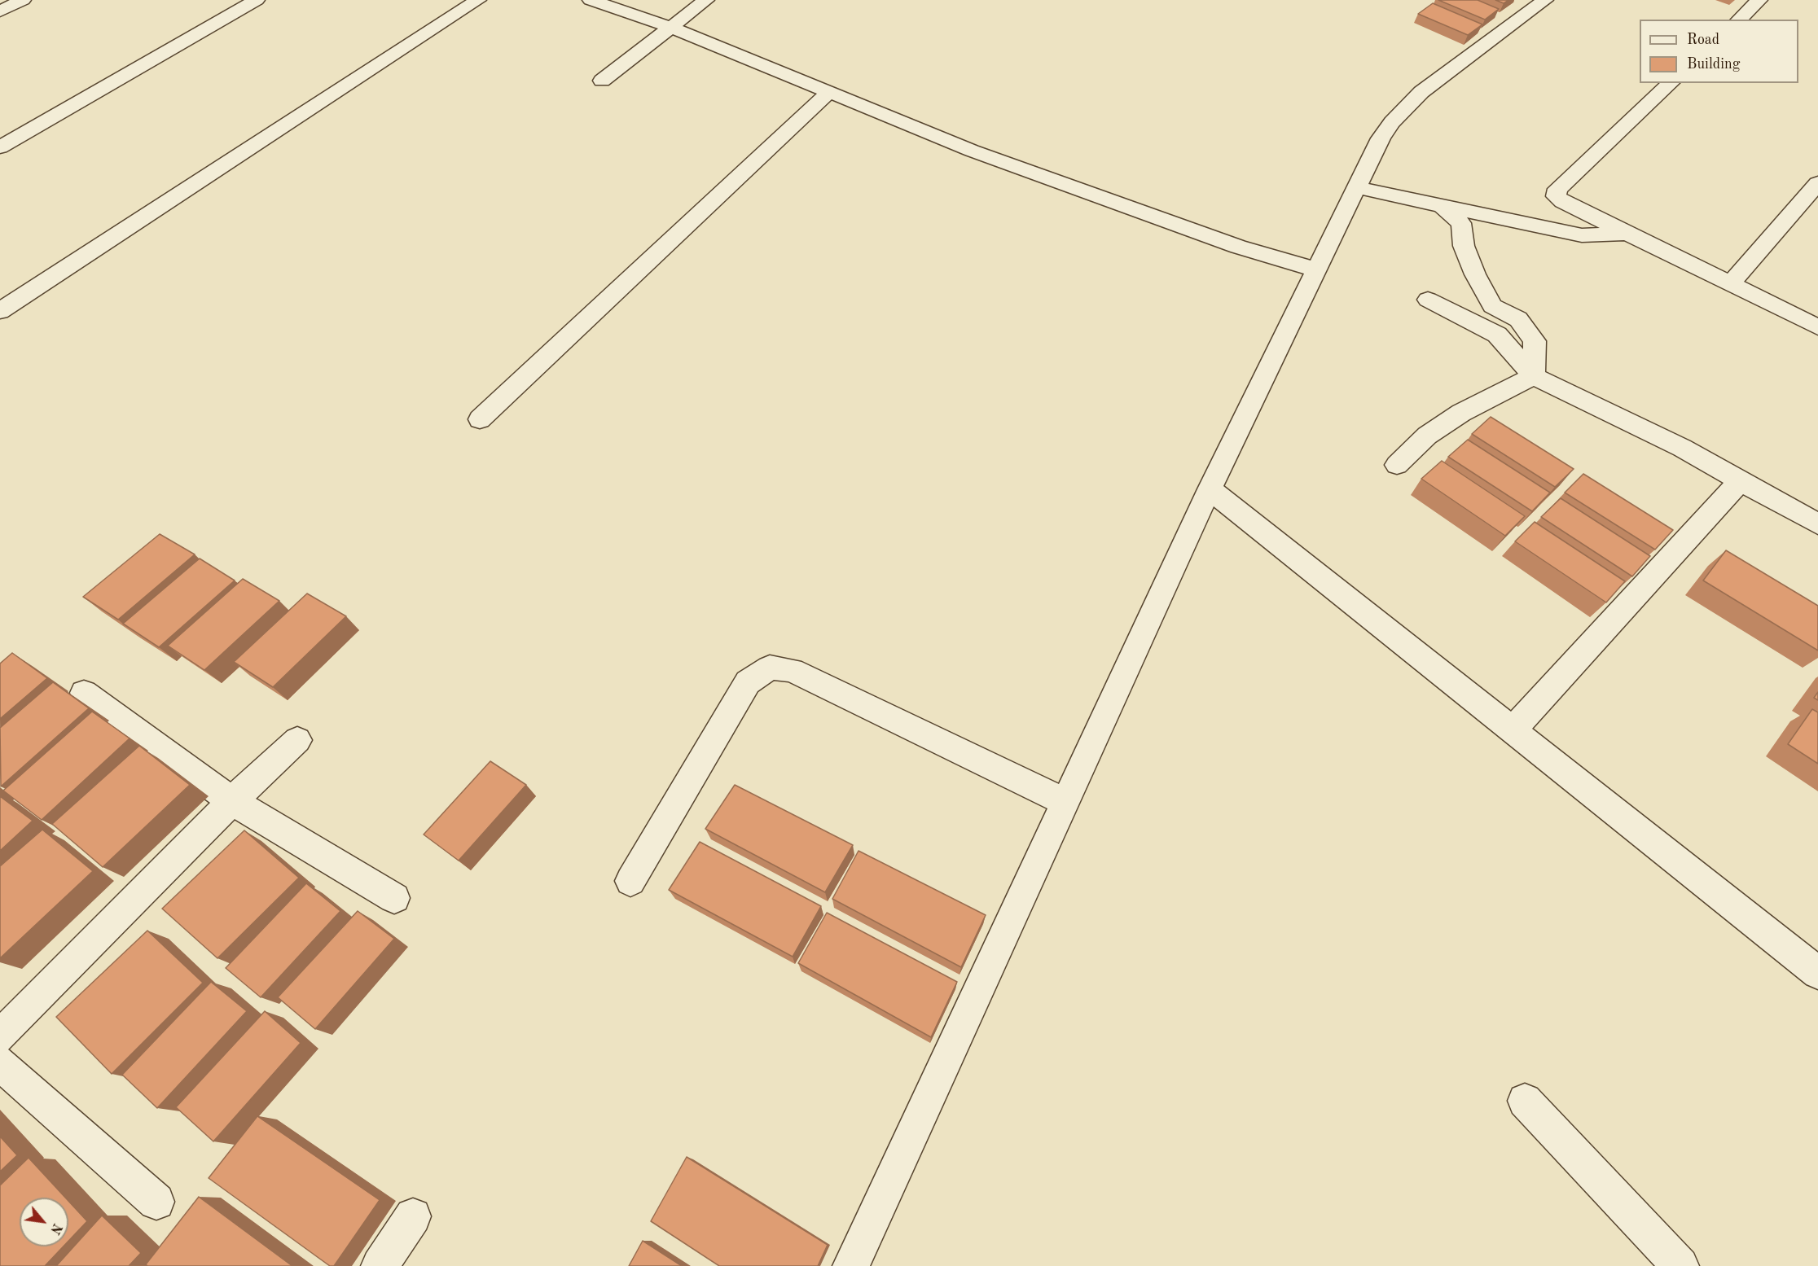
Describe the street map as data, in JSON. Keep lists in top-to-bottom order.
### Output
{
  "legend": ["Road", "Building"],
  "north": "bottom right"
}
